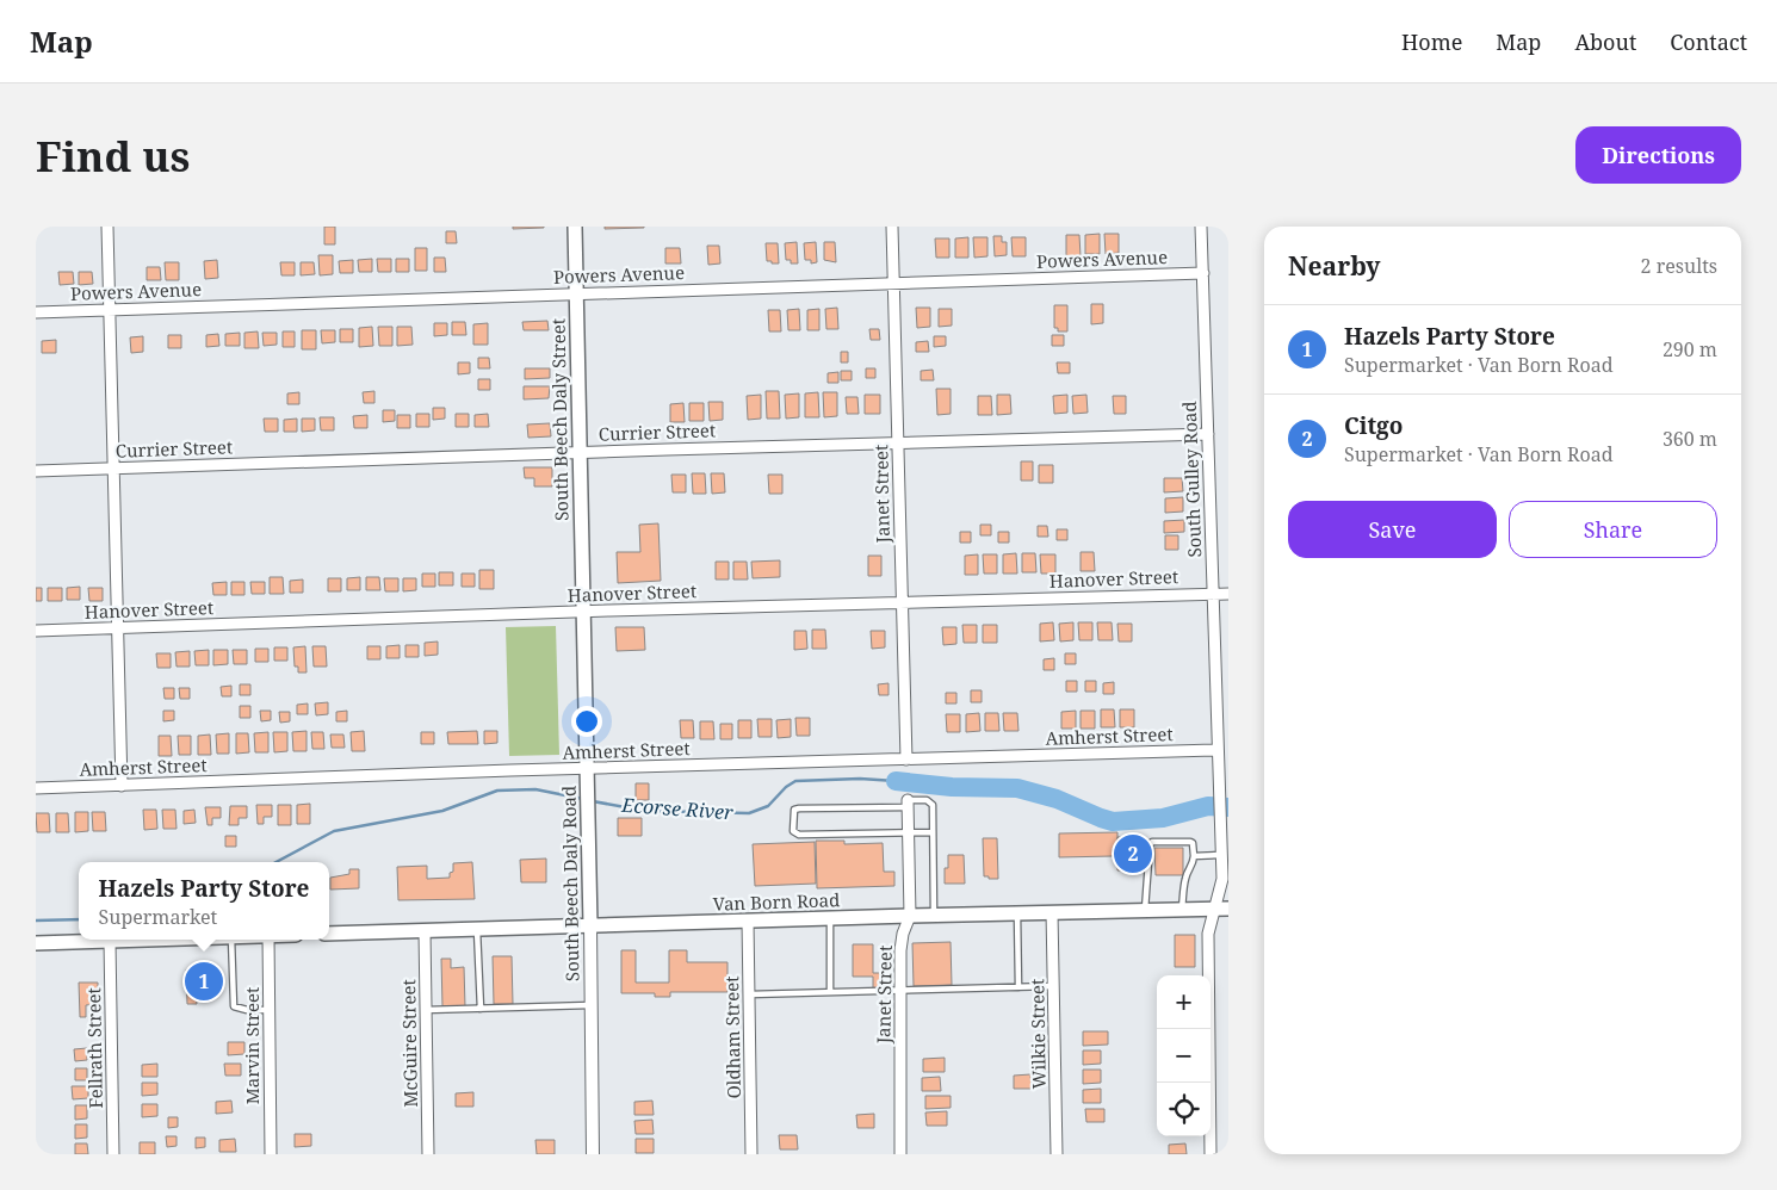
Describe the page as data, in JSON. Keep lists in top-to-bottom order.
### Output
{
  "streets": {
    "main road": ["South Beech Daly Street", "South Beech Daly Road", "Van Born Road"],
    "street": [
      "Powers Avenue",
      "Currier Street",
      "South Gulley Road",
      "Janet Street",
      "Hanover Street",
      "Amherst Street",
      "Wilkie Street",
      "Oldham Street",
      "McGuire Street",
      "Marvin Street",
      "Fellrath Street"
    ]
  },
  "crossings": [
    ["Powers Avenue", "South Beech Daly Street"],
    ["Powers Avenue", "South Gulley Road"],
    ["Powers Avenue", "Janet Street"],
    ["South Beech Daly Street", "Currier Street"],
    ["South Beech Daly Street", "Hanover Street"],
    ["South Beech Daly Street", "South Beech Daly Road"],
    ["Currier Street", "South Gulley Road"],
    ["Currier Street", "Janet Street"],
    ["South Gulley Road", "Hanover Street"],
    ["South Gulley Road", "Amherst Street"],
    ["South Gulley Road", "Van Born Road"],
    ["Janet Street", "Hanover Street"],
    ["Janet Street", "Amherst Street"],
    ["Janet Street", "Van Born Road"],
    ["Hanover Street", "South Beech Daly Road"],
    ["Amherst Street", "South Beech Daly Road"],
    ["South Beech Daly Road", "Van Born Road"],
    ["Van Born Road", "Wilkie Street"],
    ["Van Born Road", "Oldham Street"],
    ["Van Born Road", "McGuire Street"]
  ],
  "water": ["Ecorse River"],
  "page": {
    "header": "Map",
    "nav": [
      "Home",
      "Map",
      "About",
      "Contact"
    ],
    "buttons": [
      "Directions",
      ["Save", "Share"]
    ],
    "title": "Find us",
    "heading": ["Nearby", "2 results"],
    "list": [
      {
        "mark": "1",
        "name": "Hazels Party Store",
        "note": "Supermarket · Van Born Road",
        "value": "290 m"
      },
      {
        "mark": "2",
        "name": "Citgo",
        "note": "Supermarket · Van Born Road",
        "value": "360 m"
      }
    ],
    "pins": ["2", "1"],
    "popup": ["Hazels Party Store", "Supermarket"],
    "map_buttons": ["+", "−"]
  }
}
